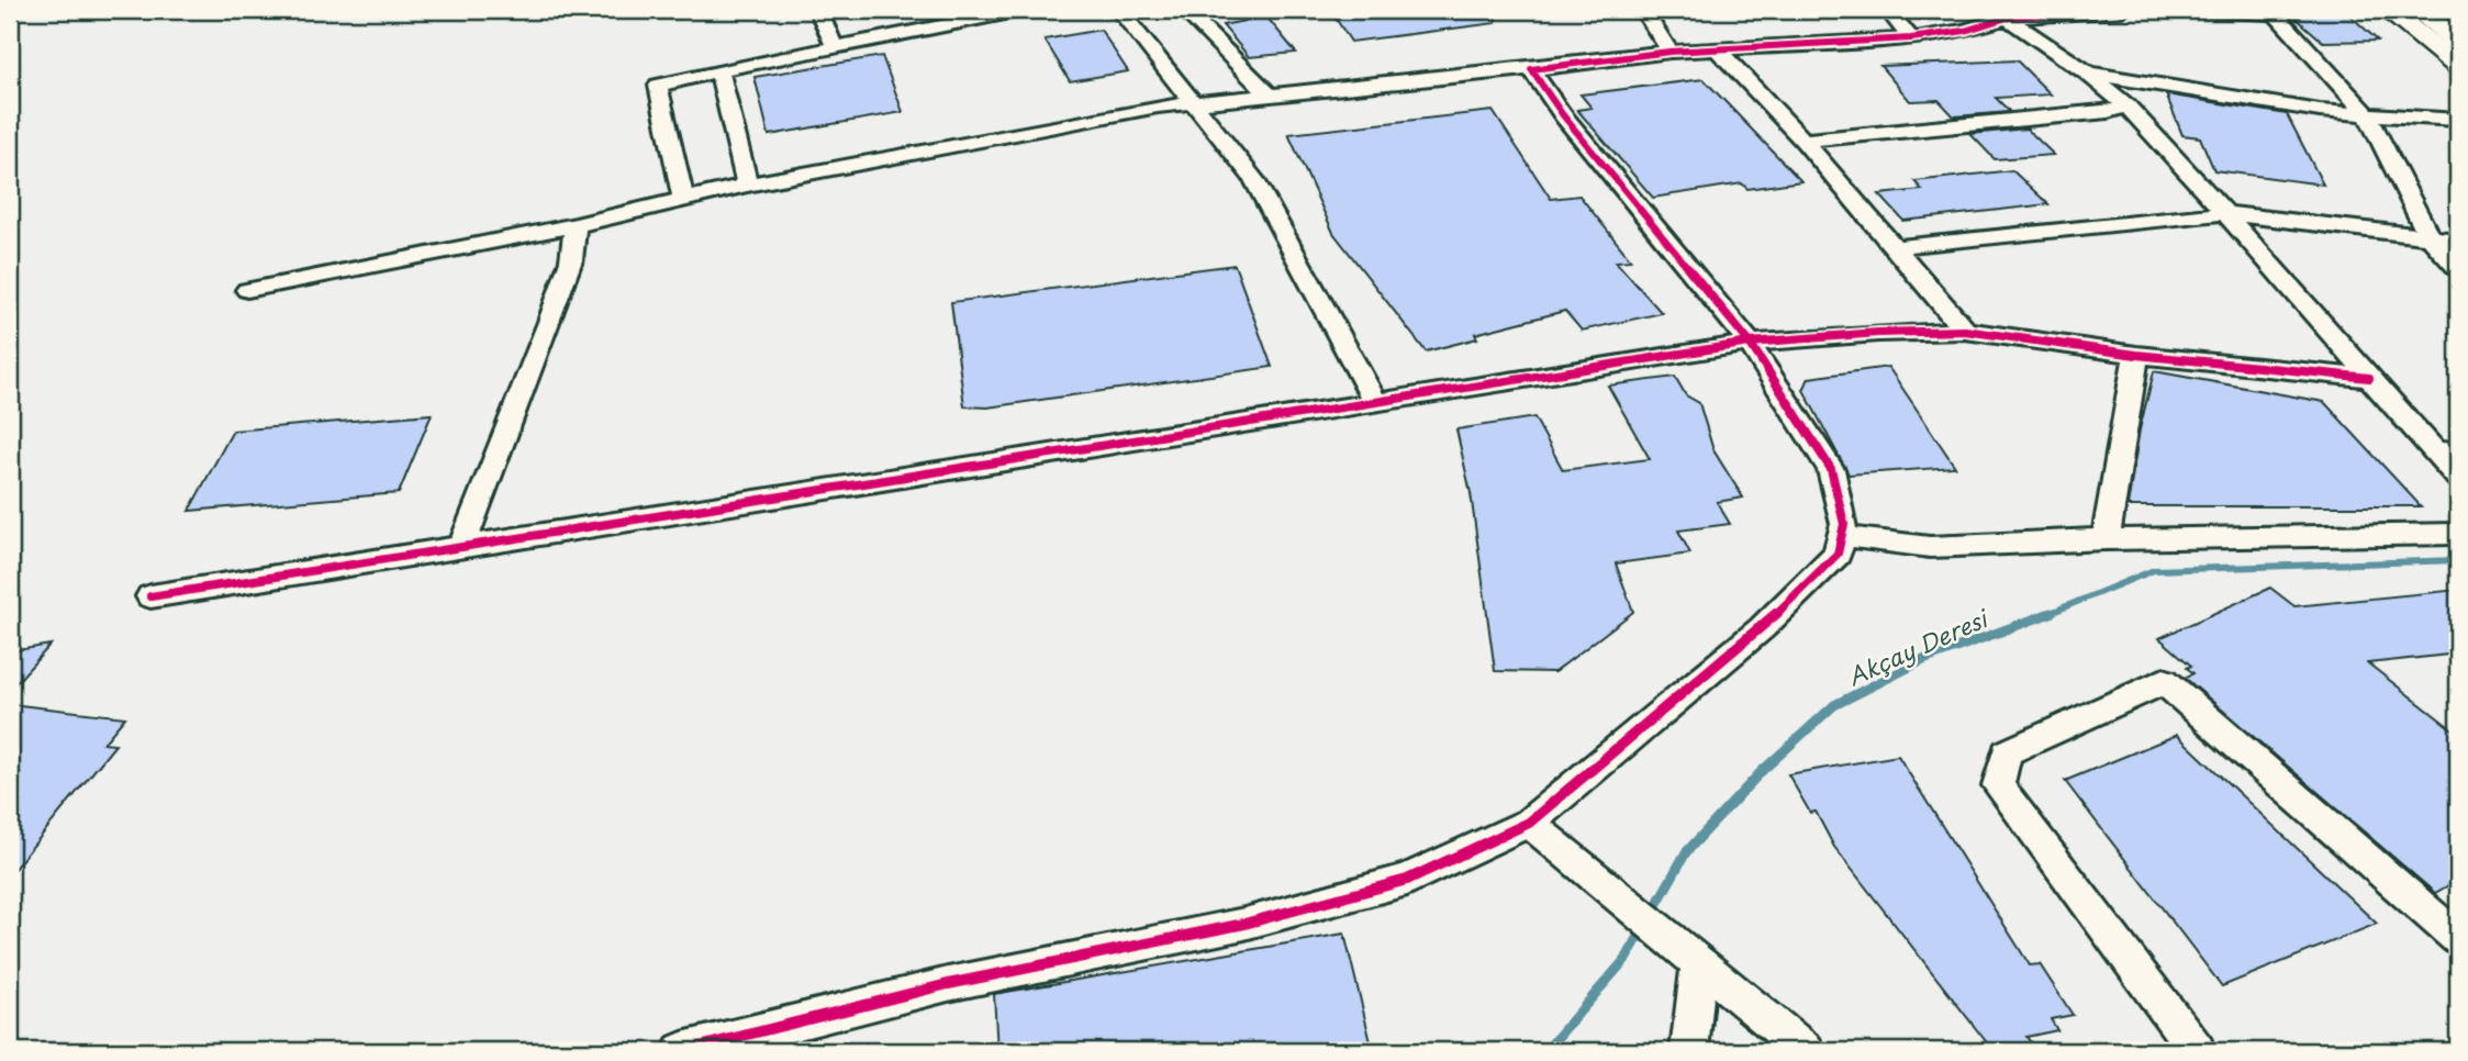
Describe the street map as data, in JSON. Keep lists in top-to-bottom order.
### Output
{
  "water": ["Akçay Deresi"]
}
